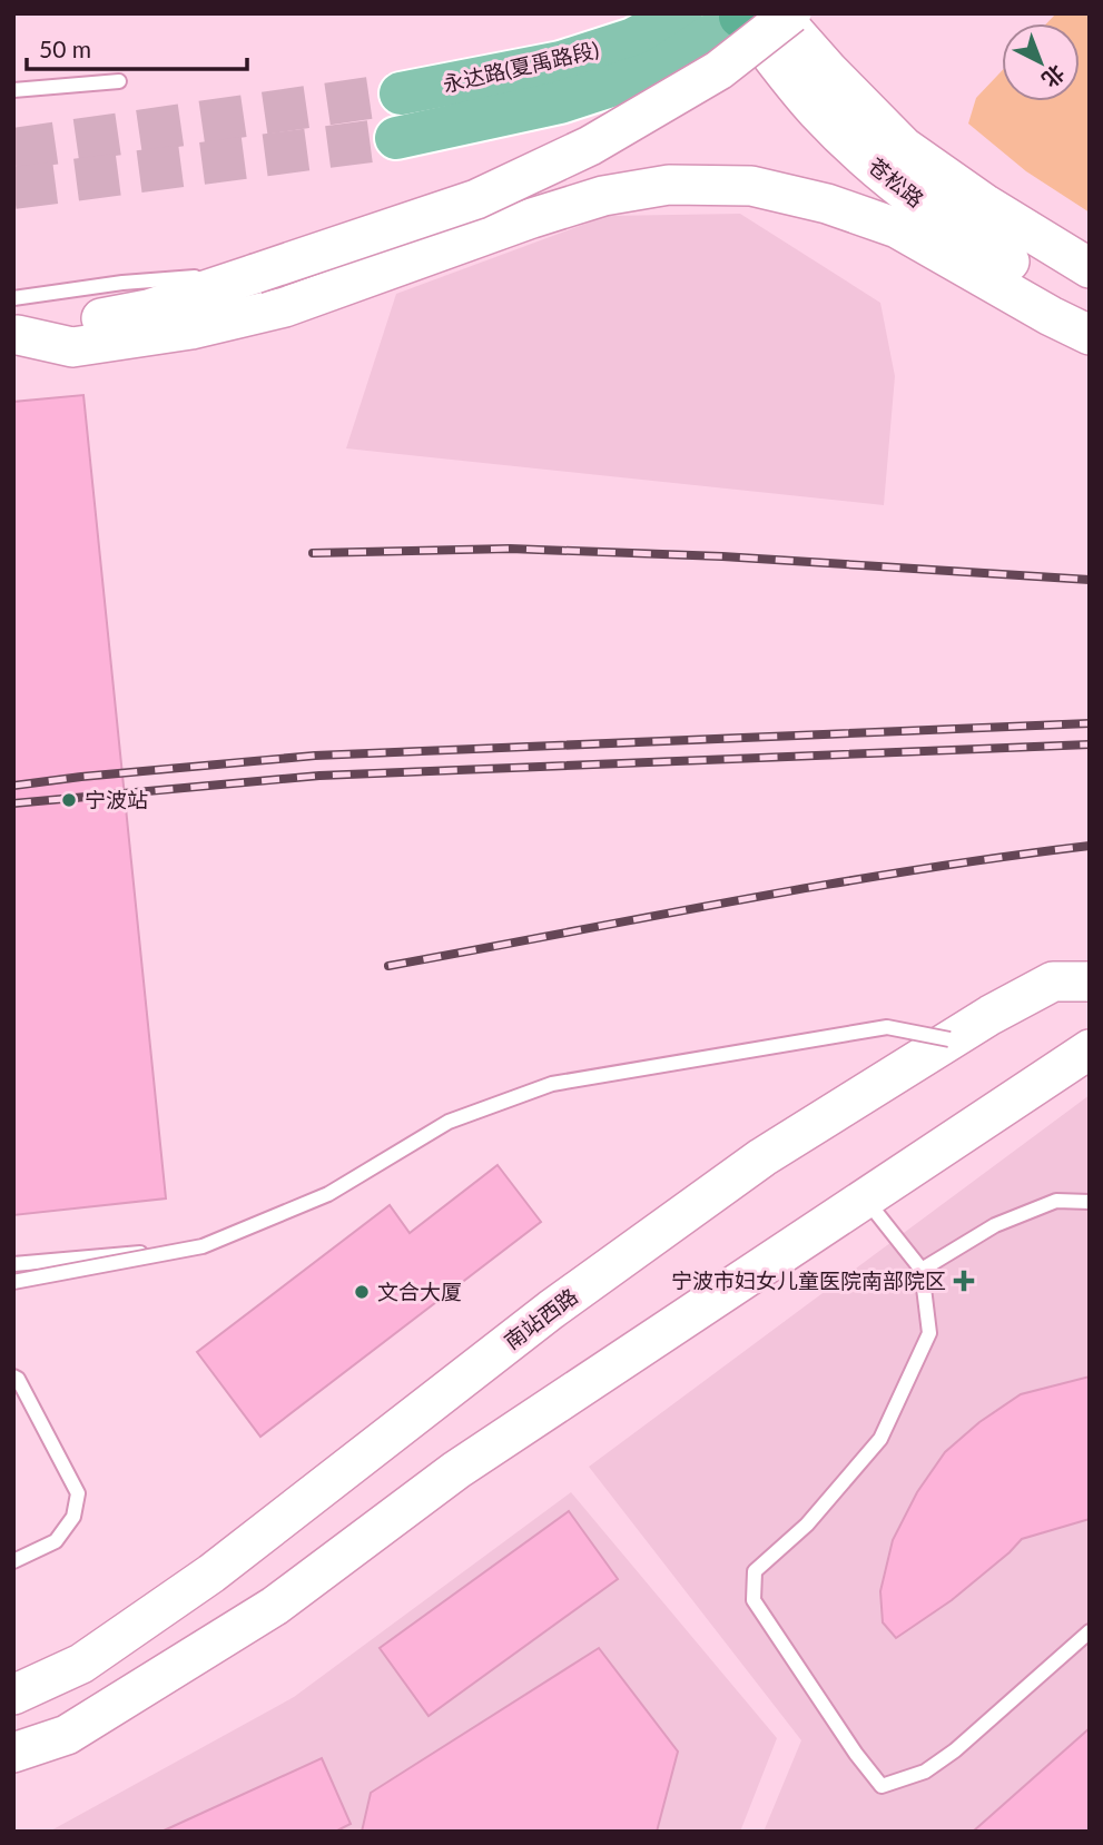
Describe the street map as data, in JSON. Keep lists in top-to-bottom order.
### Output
{
  "streets": {
    "main road": ["永达路(夏禹路段)", "苍松路", "南站西路"]
  },
  "places": {
    "other": ["宁波站", "文合大厦"],
    "health": ["宁波市妇女儿童医院南部院区"]
  },
  "scale_bar": "50 m",
  "north": "bottom right"
}
